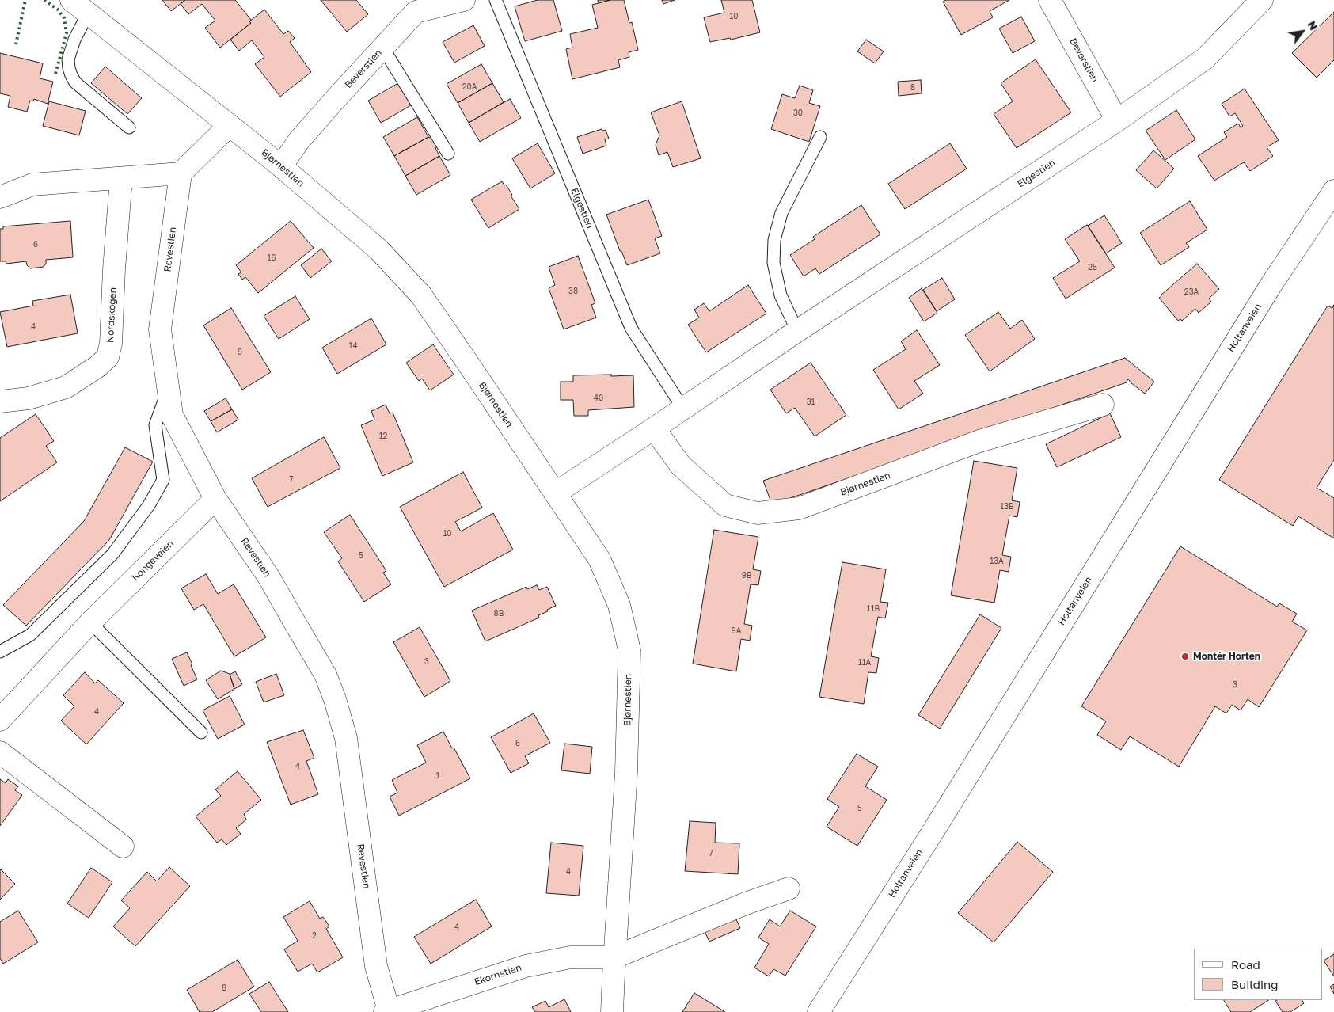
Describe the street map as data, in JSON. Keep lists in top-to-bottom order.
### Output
{
  "streets": {
    "street": [
      "Beverstien",
      "Bjørnestien",
      "Elgestien",
      "Revestien",
      "Nordskogen",
      "Holtanveien",
      "Kongeveien",
      "Ekornstien"
    ]
  },
  "crossings": [
    ["Beverstien", "Bjørnestien"],
    ["Beverstien", "Elgestien"],
    ["Bjørnestien", "Elgestien"],
    ["Bjørnestien", "Ekornstien"],
    ["Revestien", "Kongeveien"],
    ["Revestien", "Ekornstien"]
  ],
  "places": ["Montér Horten"],
  "house_numbers": [
    "10",
    "20A",
    "8",
    "30",
    "6",
    "16",
    "25",
    "38",
    "23A",
    "4",
    "14",
    "9",
    "40",
    "31",
    "12",
    "7",
    "13B",
    "10",
    "5",
    "13A",
    "9B",
    "11B",
    "8B",
    "9A",
    "3",
    "11A",
    "3",
    "4",
    "6",
    "4",
    "1",
    "5",
    "7",
    "4",
    "4",
    "2",
    "8"
  ],
  "legend": ["Road", "Building"],
  "north": "top right"
}
